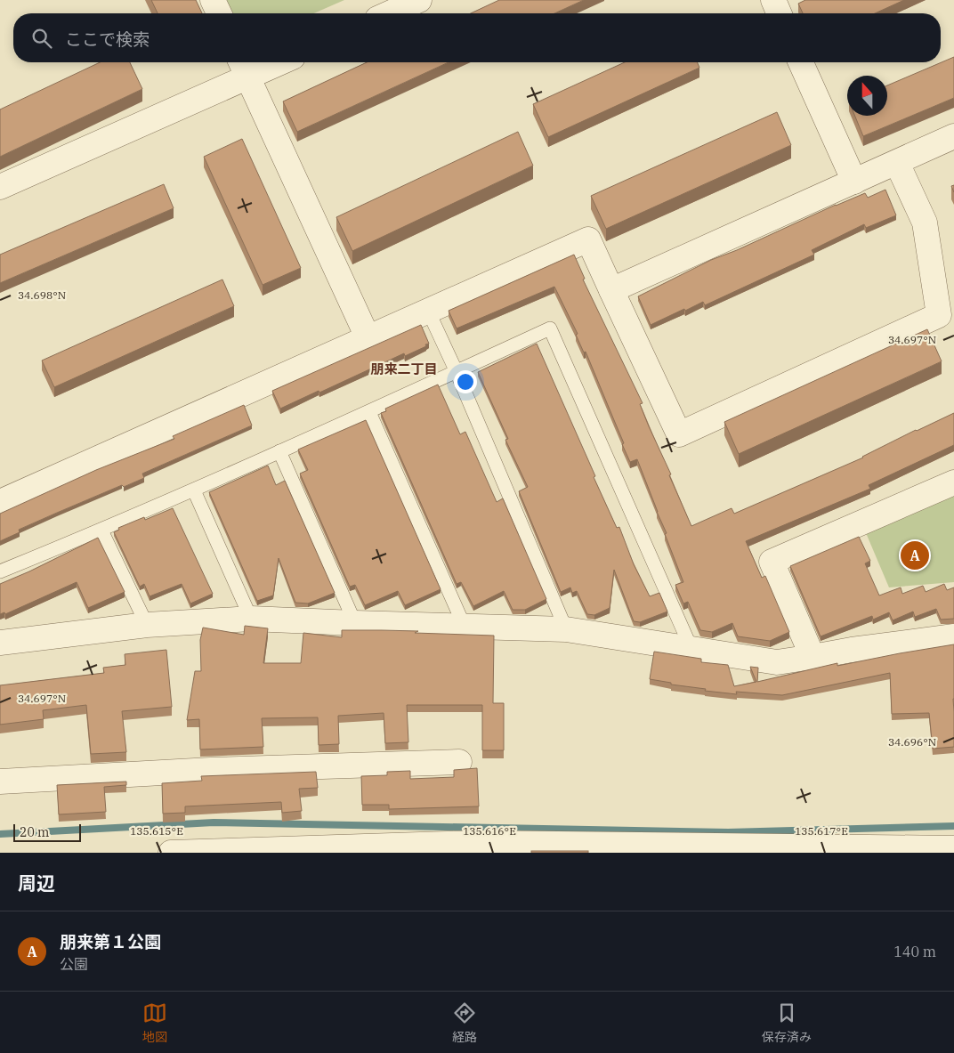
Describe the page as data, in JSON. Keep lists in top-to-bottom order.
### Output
{
  "districts": ["朋来二丁目"],
  "scale_bar": "20 m",
  "north": "top",
  "page": {
    "search": "ここで検索",
    "pins": "A",
    "scale": "20 m",
    "heading": "周辺",
    "list": [
      {
        "mark": "A",
        "name": "朋来第１公園",
        "note": "公園",
        "value": "140 m"
      }
    ],
    "nav": ["地図", "経路", "保存済み"]
  },
  "coordinates": [
    "34.698°N",
    "34.697°N",
    "34.696°N",
    "135.615°E",
    "135.616°E",
    "135.617°E"
  ]
}
